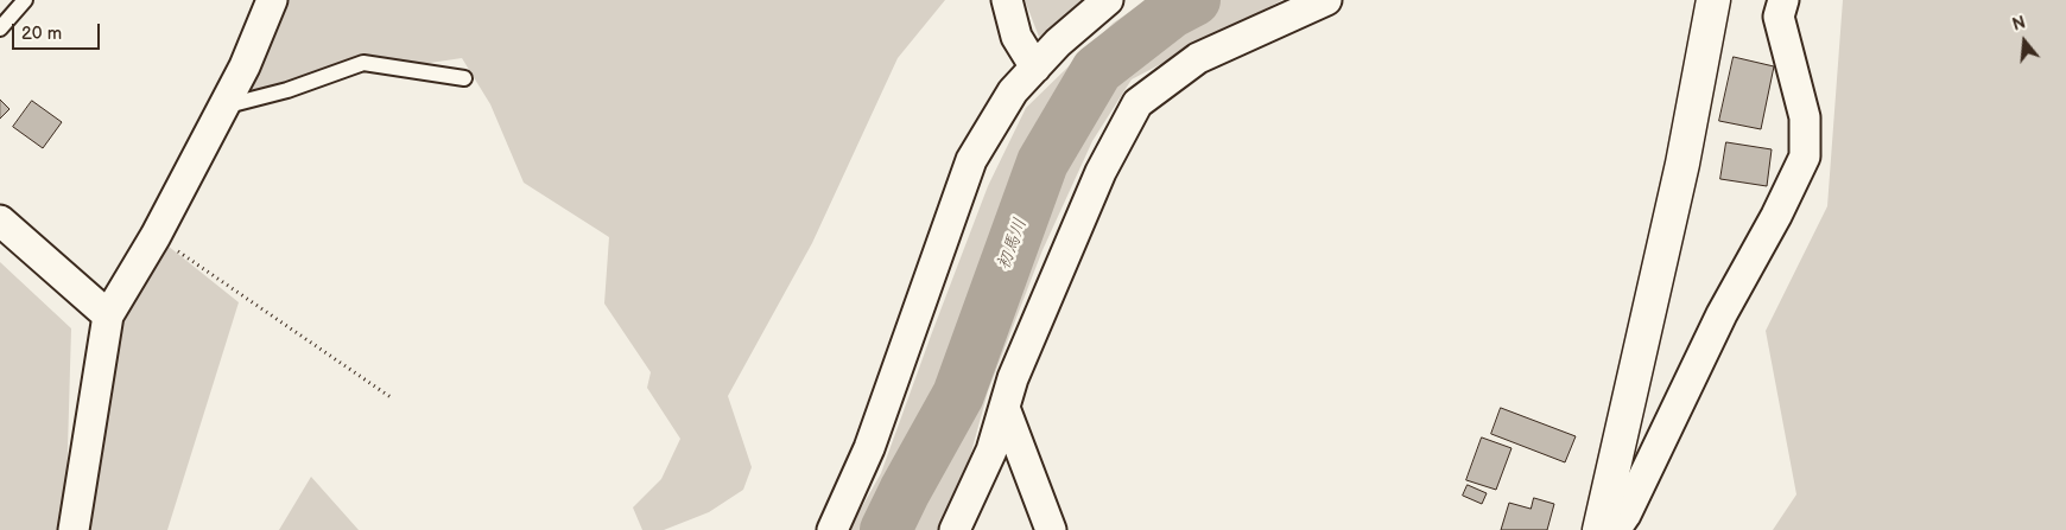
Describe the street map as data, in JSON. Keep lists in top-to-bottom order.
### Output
{
  "water": ["初馬川"],
  "scale_bar": "20 m",
  "north": "top"
}
